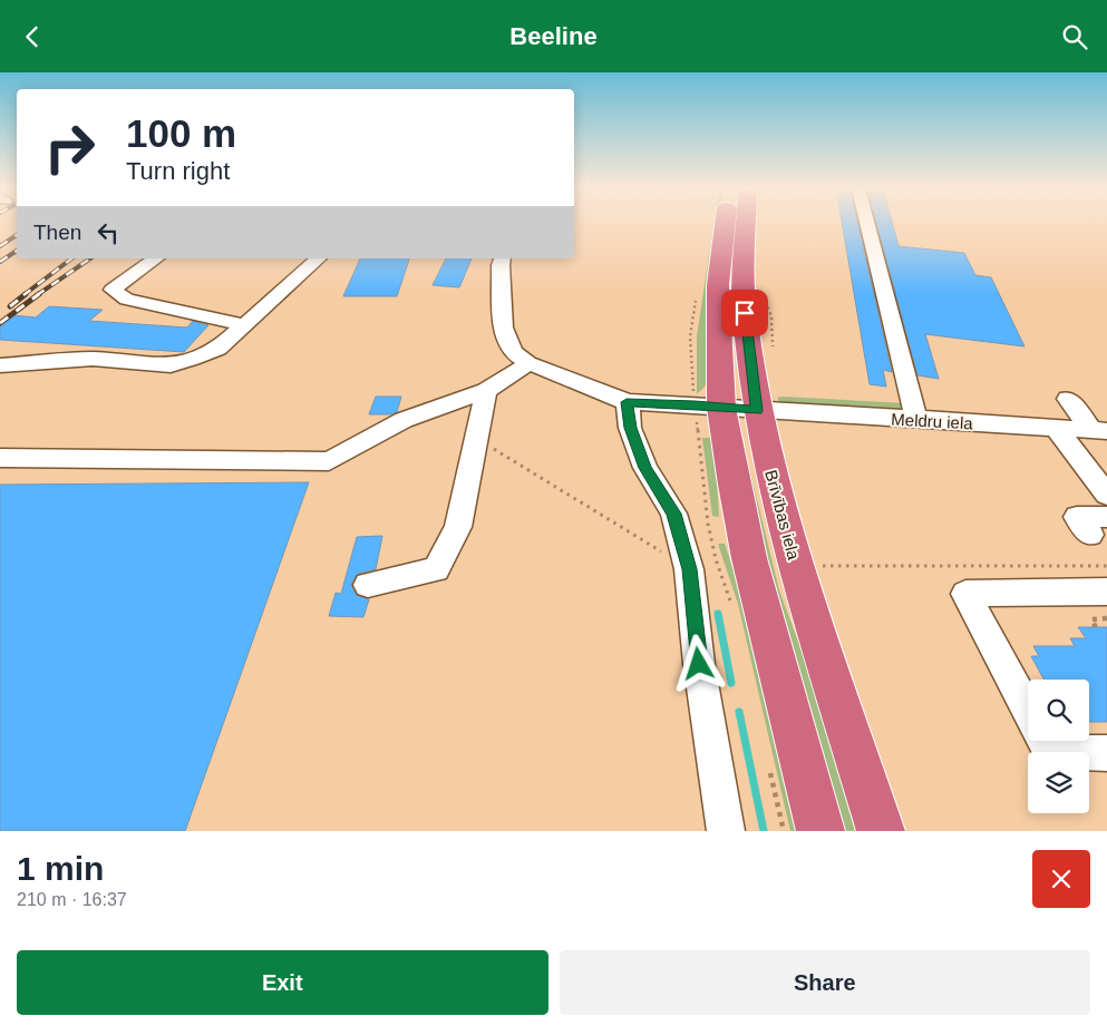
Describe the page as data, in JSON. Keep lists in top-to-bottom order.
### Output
{
  "streets": {
    "highway": ["Brīvības iela"],
    "street": ["Meldru iela"]
  },
  "crossings": [
    ["Meldru iela", "Brīvības iela"]
  ],
  "page": {
    "header": "Beeline",
    "turn": ["100 m", "Turn right"],
    "then": "Then",
    "heading": ["1 min", "210 m · 16:37"],
    "buttons": ["Exit", "Share"]
  }
}
